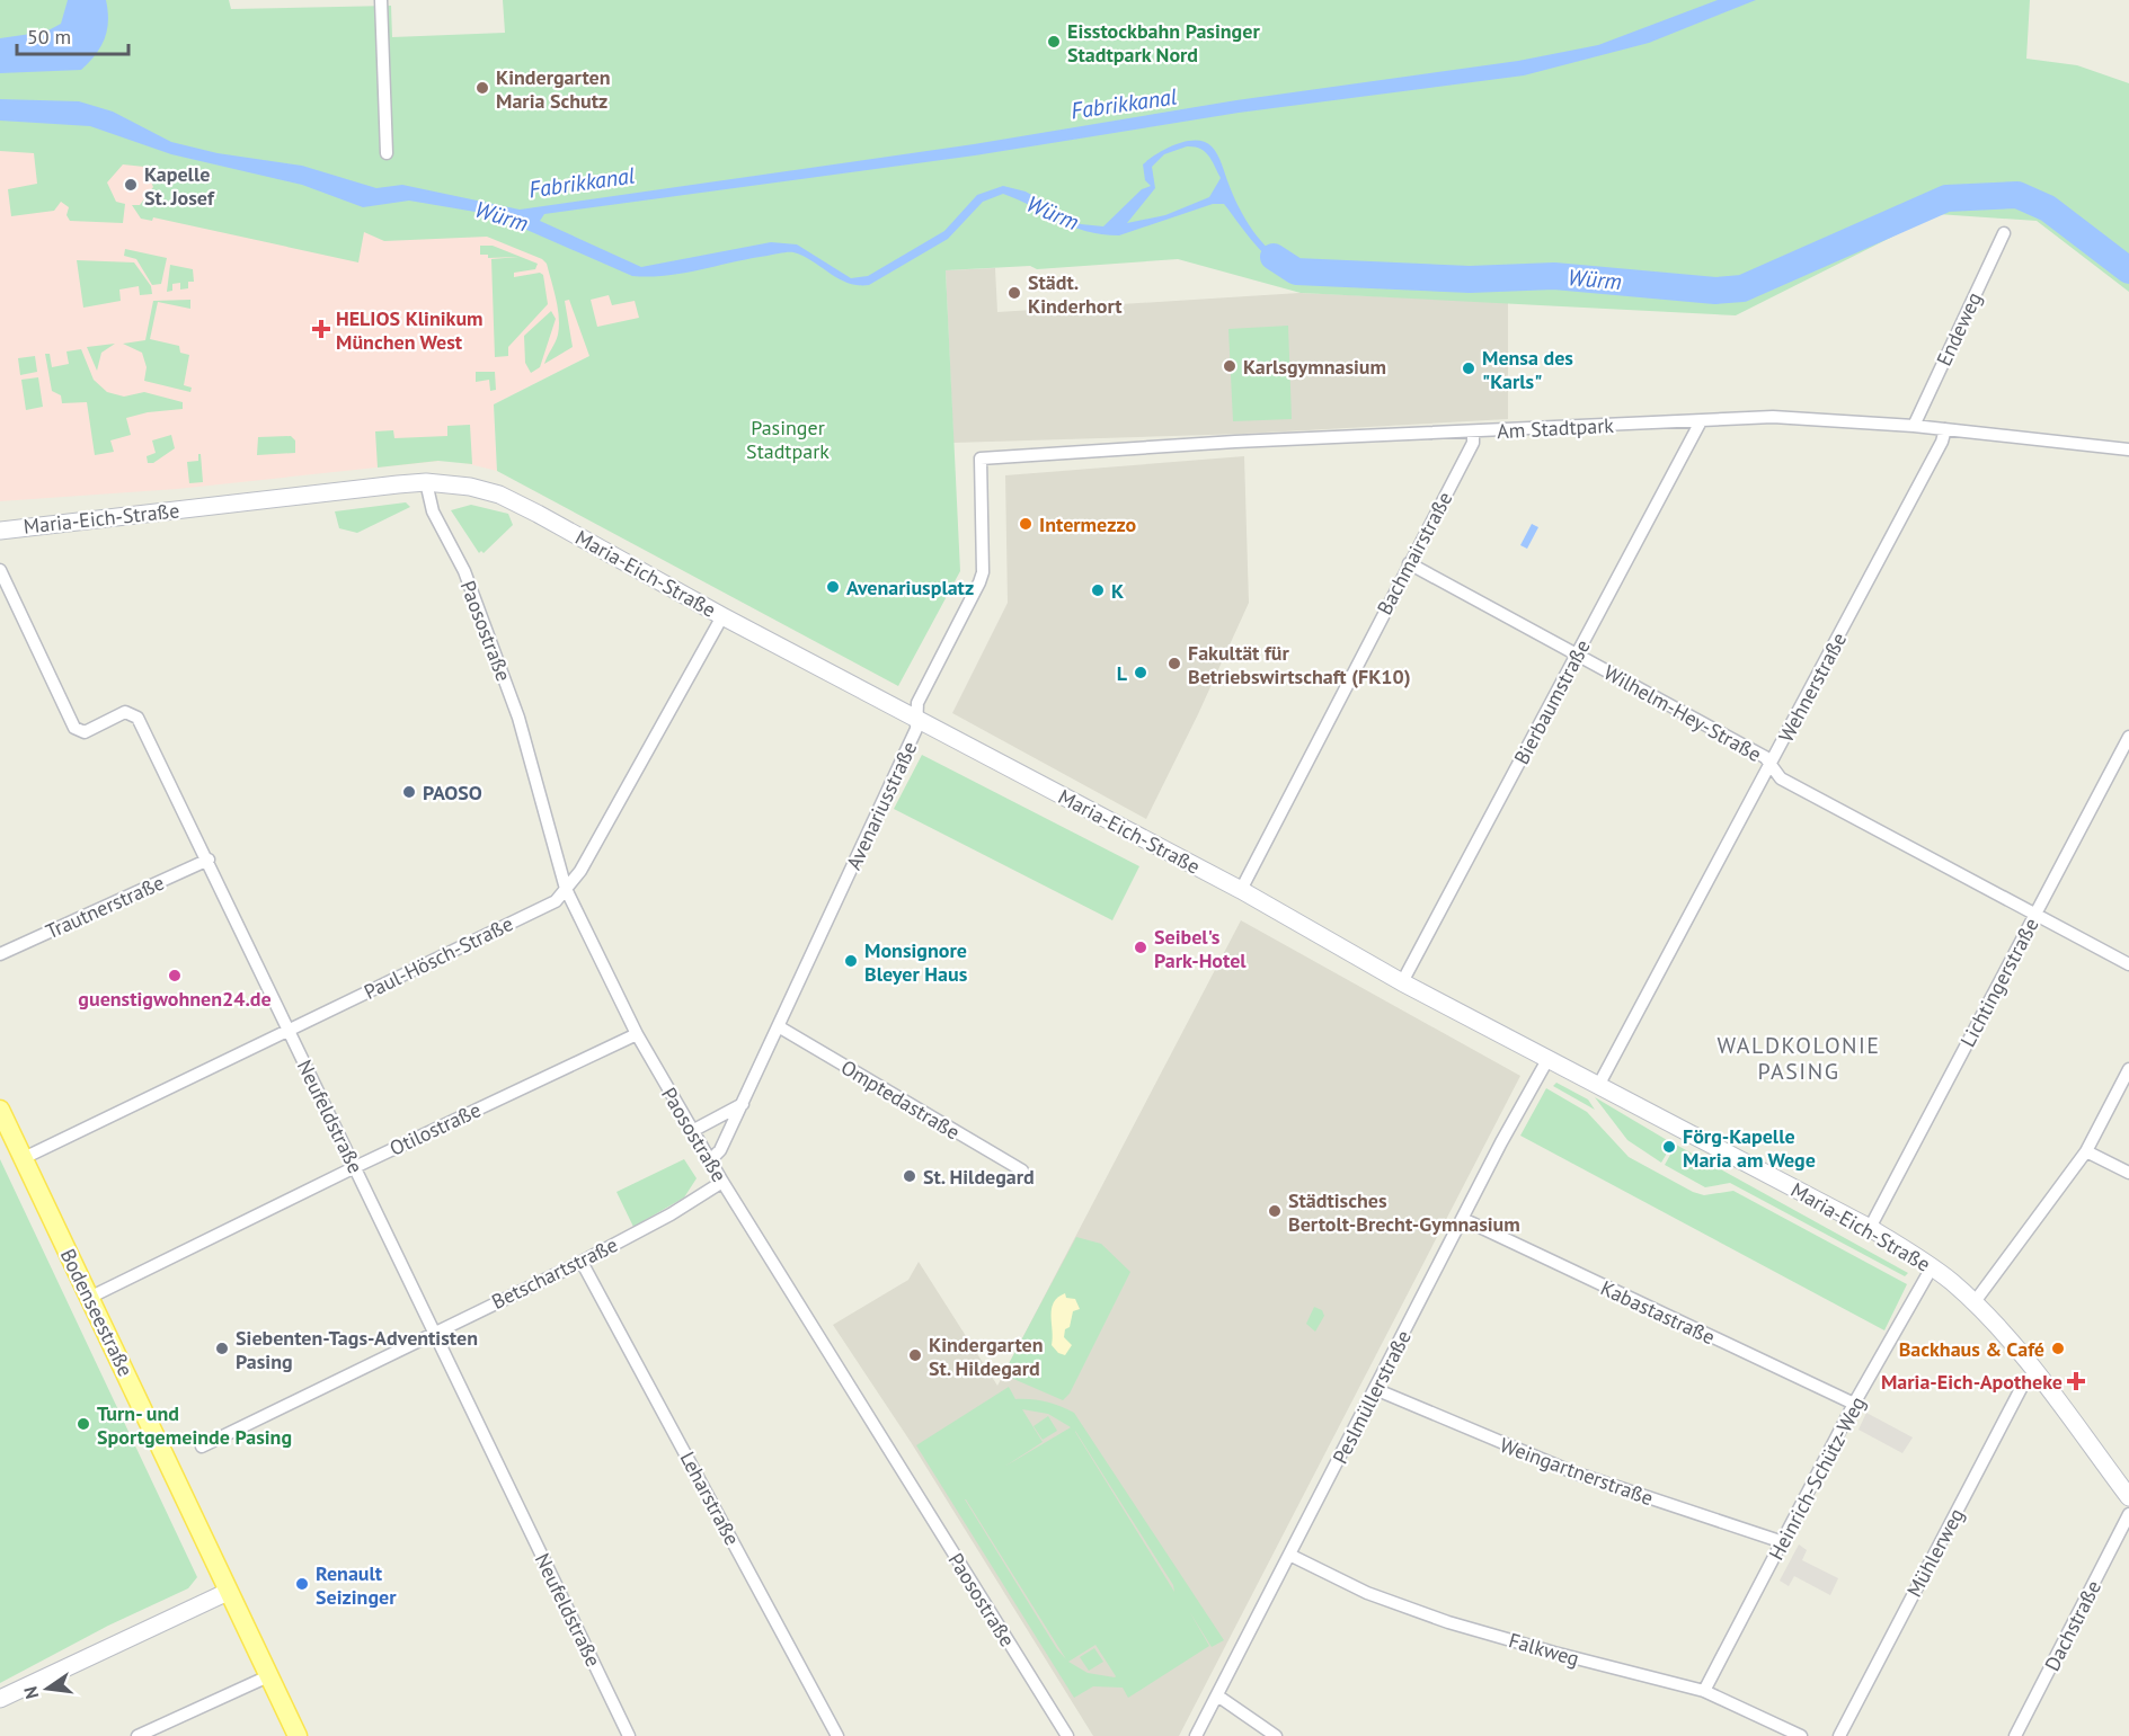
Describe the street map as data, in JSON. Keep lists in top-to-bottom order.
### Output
{
  "streets": {
    "main road": ["Bodenseestraße"],
    "street": [
      "Endeweg",
      "Am Stadtpark",
      "Maria-Eich-Straße",
      "Bachmairstraße",
      "Paosostraße",
      "Wehnerstraße",
      "Bierbaumstraße",
      "Wilhelm-Hey-Straße",
      "Avenariusstraße",
      "Trautnerstraße",
      "Paul-Hösch-Straße",
      "Lichtingerstraße",
      "Omptedastraße",
      "Neufeldstraße",
      "Otilostraße",
      "Betschartstraße",
      "Kabastastraße",
      "Peslmüllerstraße",
      "Weingartnerstraße",
      "Heinrich-Schütz-Weg",
      "Leharstraße",
      "Mühlerweg",
      "Dachstraße",
      "Falkweg"
    ]
  },
  "crossings": [
    ["Endeweg", "Am Stadtpark"],
    ["Am Stadtpark", "Bachmairstraße"],
    ["Am Stadtpark", "Wehnerstraße"],
    ["Am Stadtpark", "Bierbaumstraße"],
    ["Am Stadtpark", "Avenariusstraße"],
    ["Maria-Eich-Straße", "Bachmairstraße"],
    ["Maria-Eich-Straße", "Paosostraße"],
    ["Maria-Eich-Straße", "Wehnerstraße"],
    ["Maria-Eich-Straße", "Bierbaumstraße"],
    ["Maria-Eich-Straße", "Avenariusstraße"],
    ["Maria-Eich-Straße", "Paul-Hösch-Straße"],
    ["Maria-Eich-Straße", "Lichtingerstraße"],
    ["Maria-Eich-Straße", "Peslmüllerstraße"],
    ["Maria-Eich-Straße", "Heinrich-Schütz-Weg"],
    ["Maria-Eich-Straße", "Mühlerweg"],
    ["Bachmairstraße", "Wilhelm-Hey-Straße"],
    ["Paosostraße", "Avenariusstraße"],
    ["Paosostraße", "Paul-Hösch-Straße"],
    ["Paosostraße", "Otilostraße"],
    ["Paosostraße", "Betschartstraße"],
    ["Wehnerstraße", "Wilhelm-Hey-Straße"],
    ["Bierbaumstraße", "Wilhelm-Hey-Straße"],
    ["Wilhelm-Hey-Straße", "Lichtingerstraße"],
    ["Avenariusstraße", "Omptedastraße"],
    ["Trautnerstraße", "Neufeldstraße"],
    ["Paul-Hösch-Straße", "Neufeldstraße"],
    ["Paul-Hösch-Straße", "Bodenseestraße"],
    ["Neufeldstraße", "Otilostraße"],
    ["Neufeldstraße", "Betschartstraße"],
    ["Otilostraße", "Bodenseestraße"],
    ["Betschartstraße", "Leharstraße"],
    ["Kabastastraße", "Peslmüllerstraße"],
    ["Kabastastraße", "Heinrich-Schütz-Weg"],
    ["Peslmüllerstraße", "Weingartnerstraße"],
    ["Peslmüllerstraße", "Falkweg"],
    ["Weingartnerstraße", "Heinrich-Schütz-Weg"],
    ["Heinrich-Schütz-Weg", "Falkweg"]
  ],
  "districts": ["WALDKOLONIE PASING"],
  "water": ["Fabrikkanal", "Würm"],
  "parks": ["Pasinger Stadtpark"],
  "places": {
    "other": [
      "Eisstockbahn Pasinger Stadtpark Nord",
      "Kindergarten Maria Schutz",
      "Kapelle St. Josef",
      "Städt. Kinderhort",
      "Karlsgymnasium",
      "Mensa des \"Karls\"",
      "Intermezzo",
      "Avenariusplatz",
      "K",
      "Fakultät für Betriebswirtschaft (FK10)",
      "L",
      "PAOSO",
      "Seibel's Park-Hotel",
      "Monsignore Bleyer Haus",
      "guenstigwohnen24.de",
      "Förg-Kapelle Maria am Wege",
      "St. Hildegard",
      "Städtisches Bertolt-Brecht-Gymnasium",
      "Siebenten-Tags-Adventisten Pasing",
      "Backhaus & Café",
      "Kindergarten St. Hildegard",
      "Turn- und Sportgemeinde Pasing",
      "Renault Seizinger"
    ],
    "health": ["HELIOS Klinikum München West", "Maria-Eich-Apotheke"]
  },
  "scale_bar": "50 m",
  "north": "left"
}
